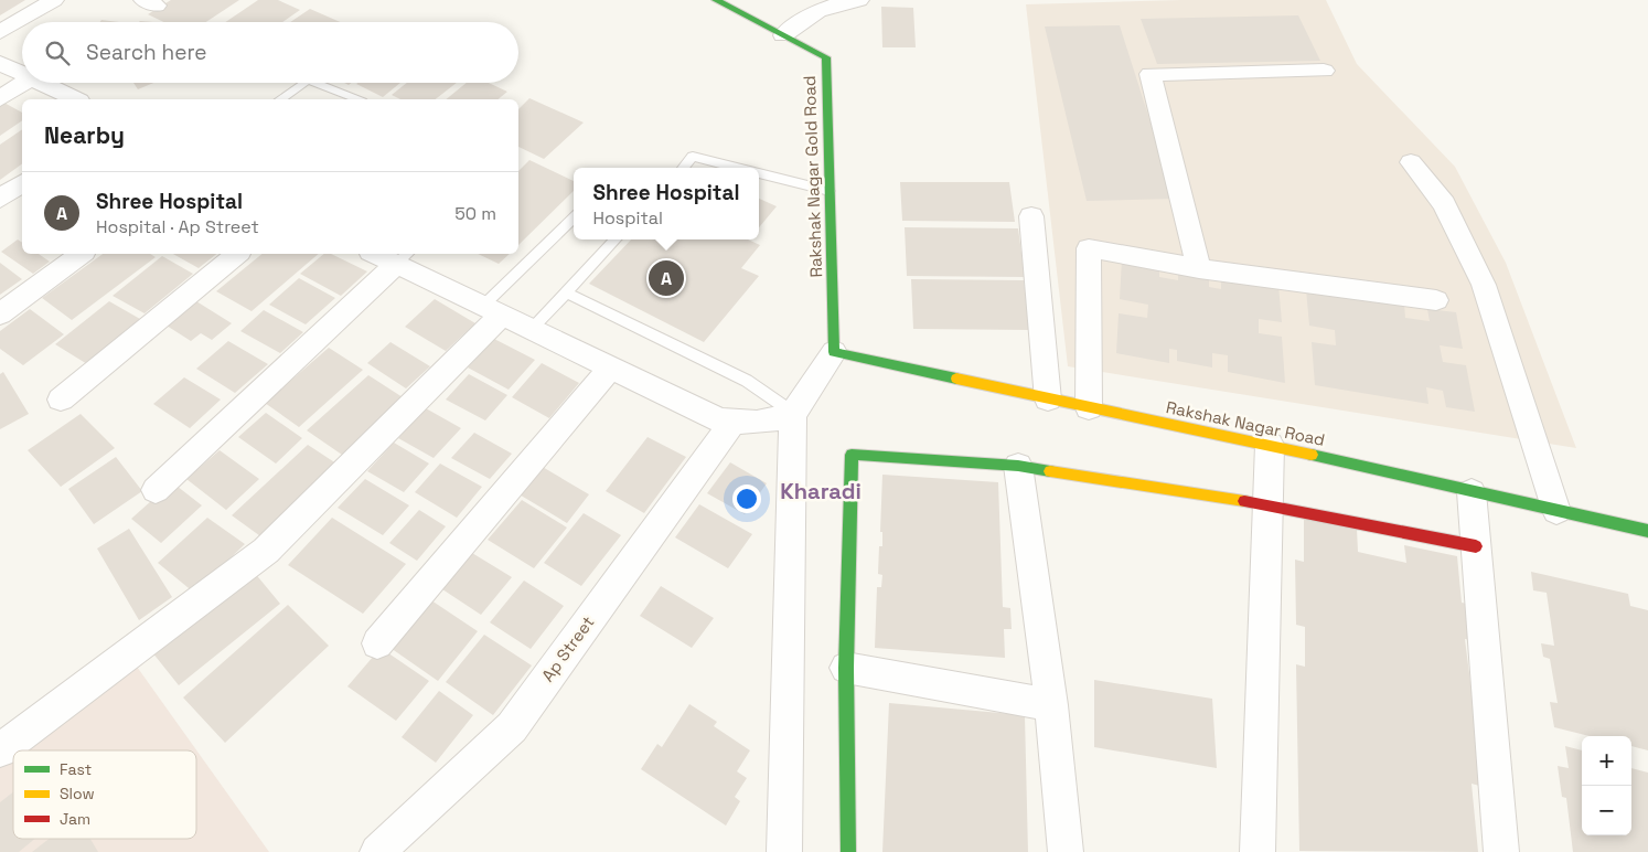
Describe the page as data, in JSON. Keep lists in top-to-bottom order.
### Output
{
  "streets": {
    "street": ["Rakshak Nagar Gold Road", "Rakshak Nagar Road", "Ap Street"]
  },
  "crossings": [
    ["Rakshak Nagar Gold Road", "Rakshak Nagar Road"]
  ],
  "districts": ["Kharadi"],
  "legend": ["Fast", "Slow", "Jam"],
  "page": {
    "search": "Search here",
    "heading": "Nearby",
    "popup": ["Shree Hospital", "Hospital"],
    "list": [
      {
        "mark": "A",
        "name": "Shree Hospital",
        "note": "Hospital · Ap Street",
        "value": "50 m"
      }
    ],
    "pins": "A",
    "map_buttons": ["+", "−"]
  }
}
